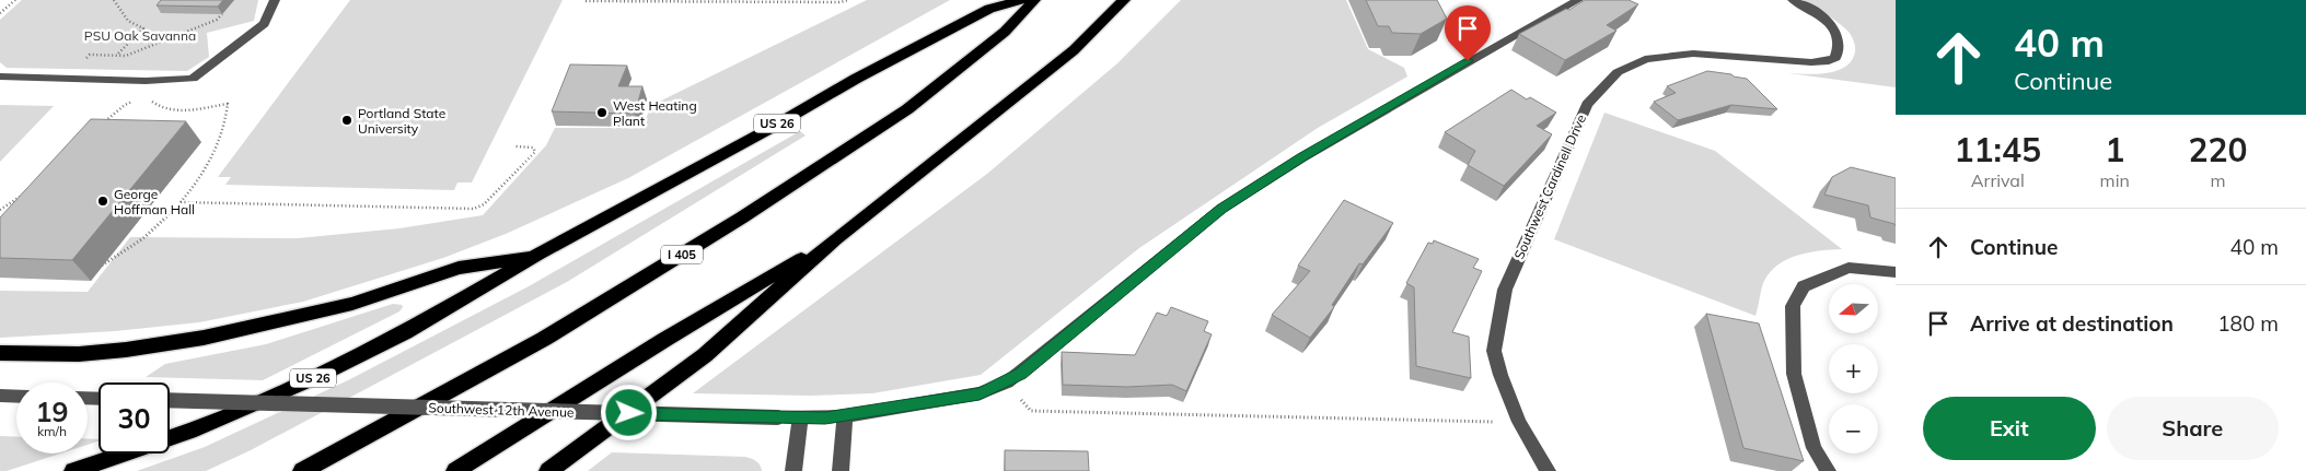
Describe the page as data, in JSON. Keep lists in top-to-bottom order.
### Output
{
  "streets": {
    "highway": ["US 26", "I 405"],
    "street": ["Southwest Cardinell Drive", "Southwest 12th Avenue"]
  },
  "parks": ["PSU Oak Savanna"],
  "places": ["West Heating Plant", "Portland State University", "George Hoffman Hall"],
  "north": "left",
  "page": {
    "turn": ["40 m", "Continue"],
    "eta": [
      "11:45",
      "Arrival",
      "1",
      "min",
      "220",
      "m"
    ],
    "list": [
      {
        "name": "Continue",
        "value": "40 m"
      },
      {
        "name": "Arrive at destination",
        "value": "180 m"
      }
    ],
    "map_buttons": ["+", "−"],
    "speed": "19 km/h",
    "limit": "30",
    "buttons": ["Exit", "Share"]
  }
}
